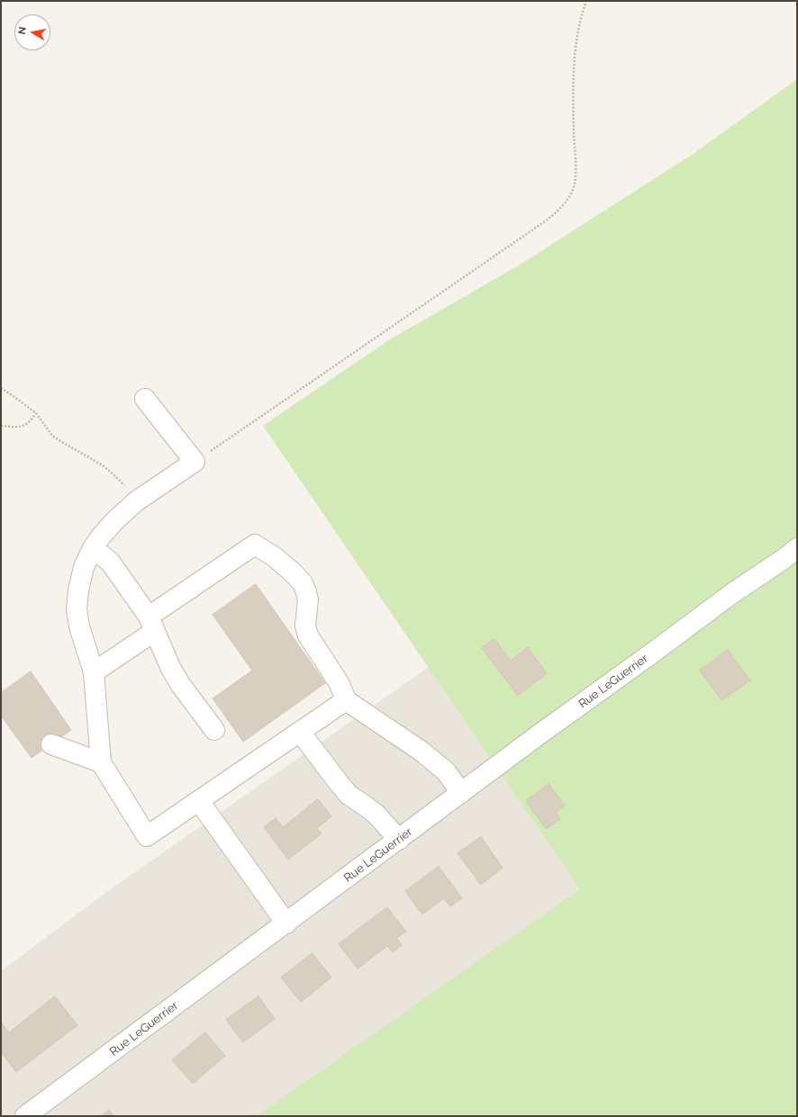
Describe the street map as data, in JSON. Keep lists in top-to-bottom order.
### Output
{
  "streets": {
    "street": ["Rue LeGuerrier"]
  },
  "north": "left"
}
